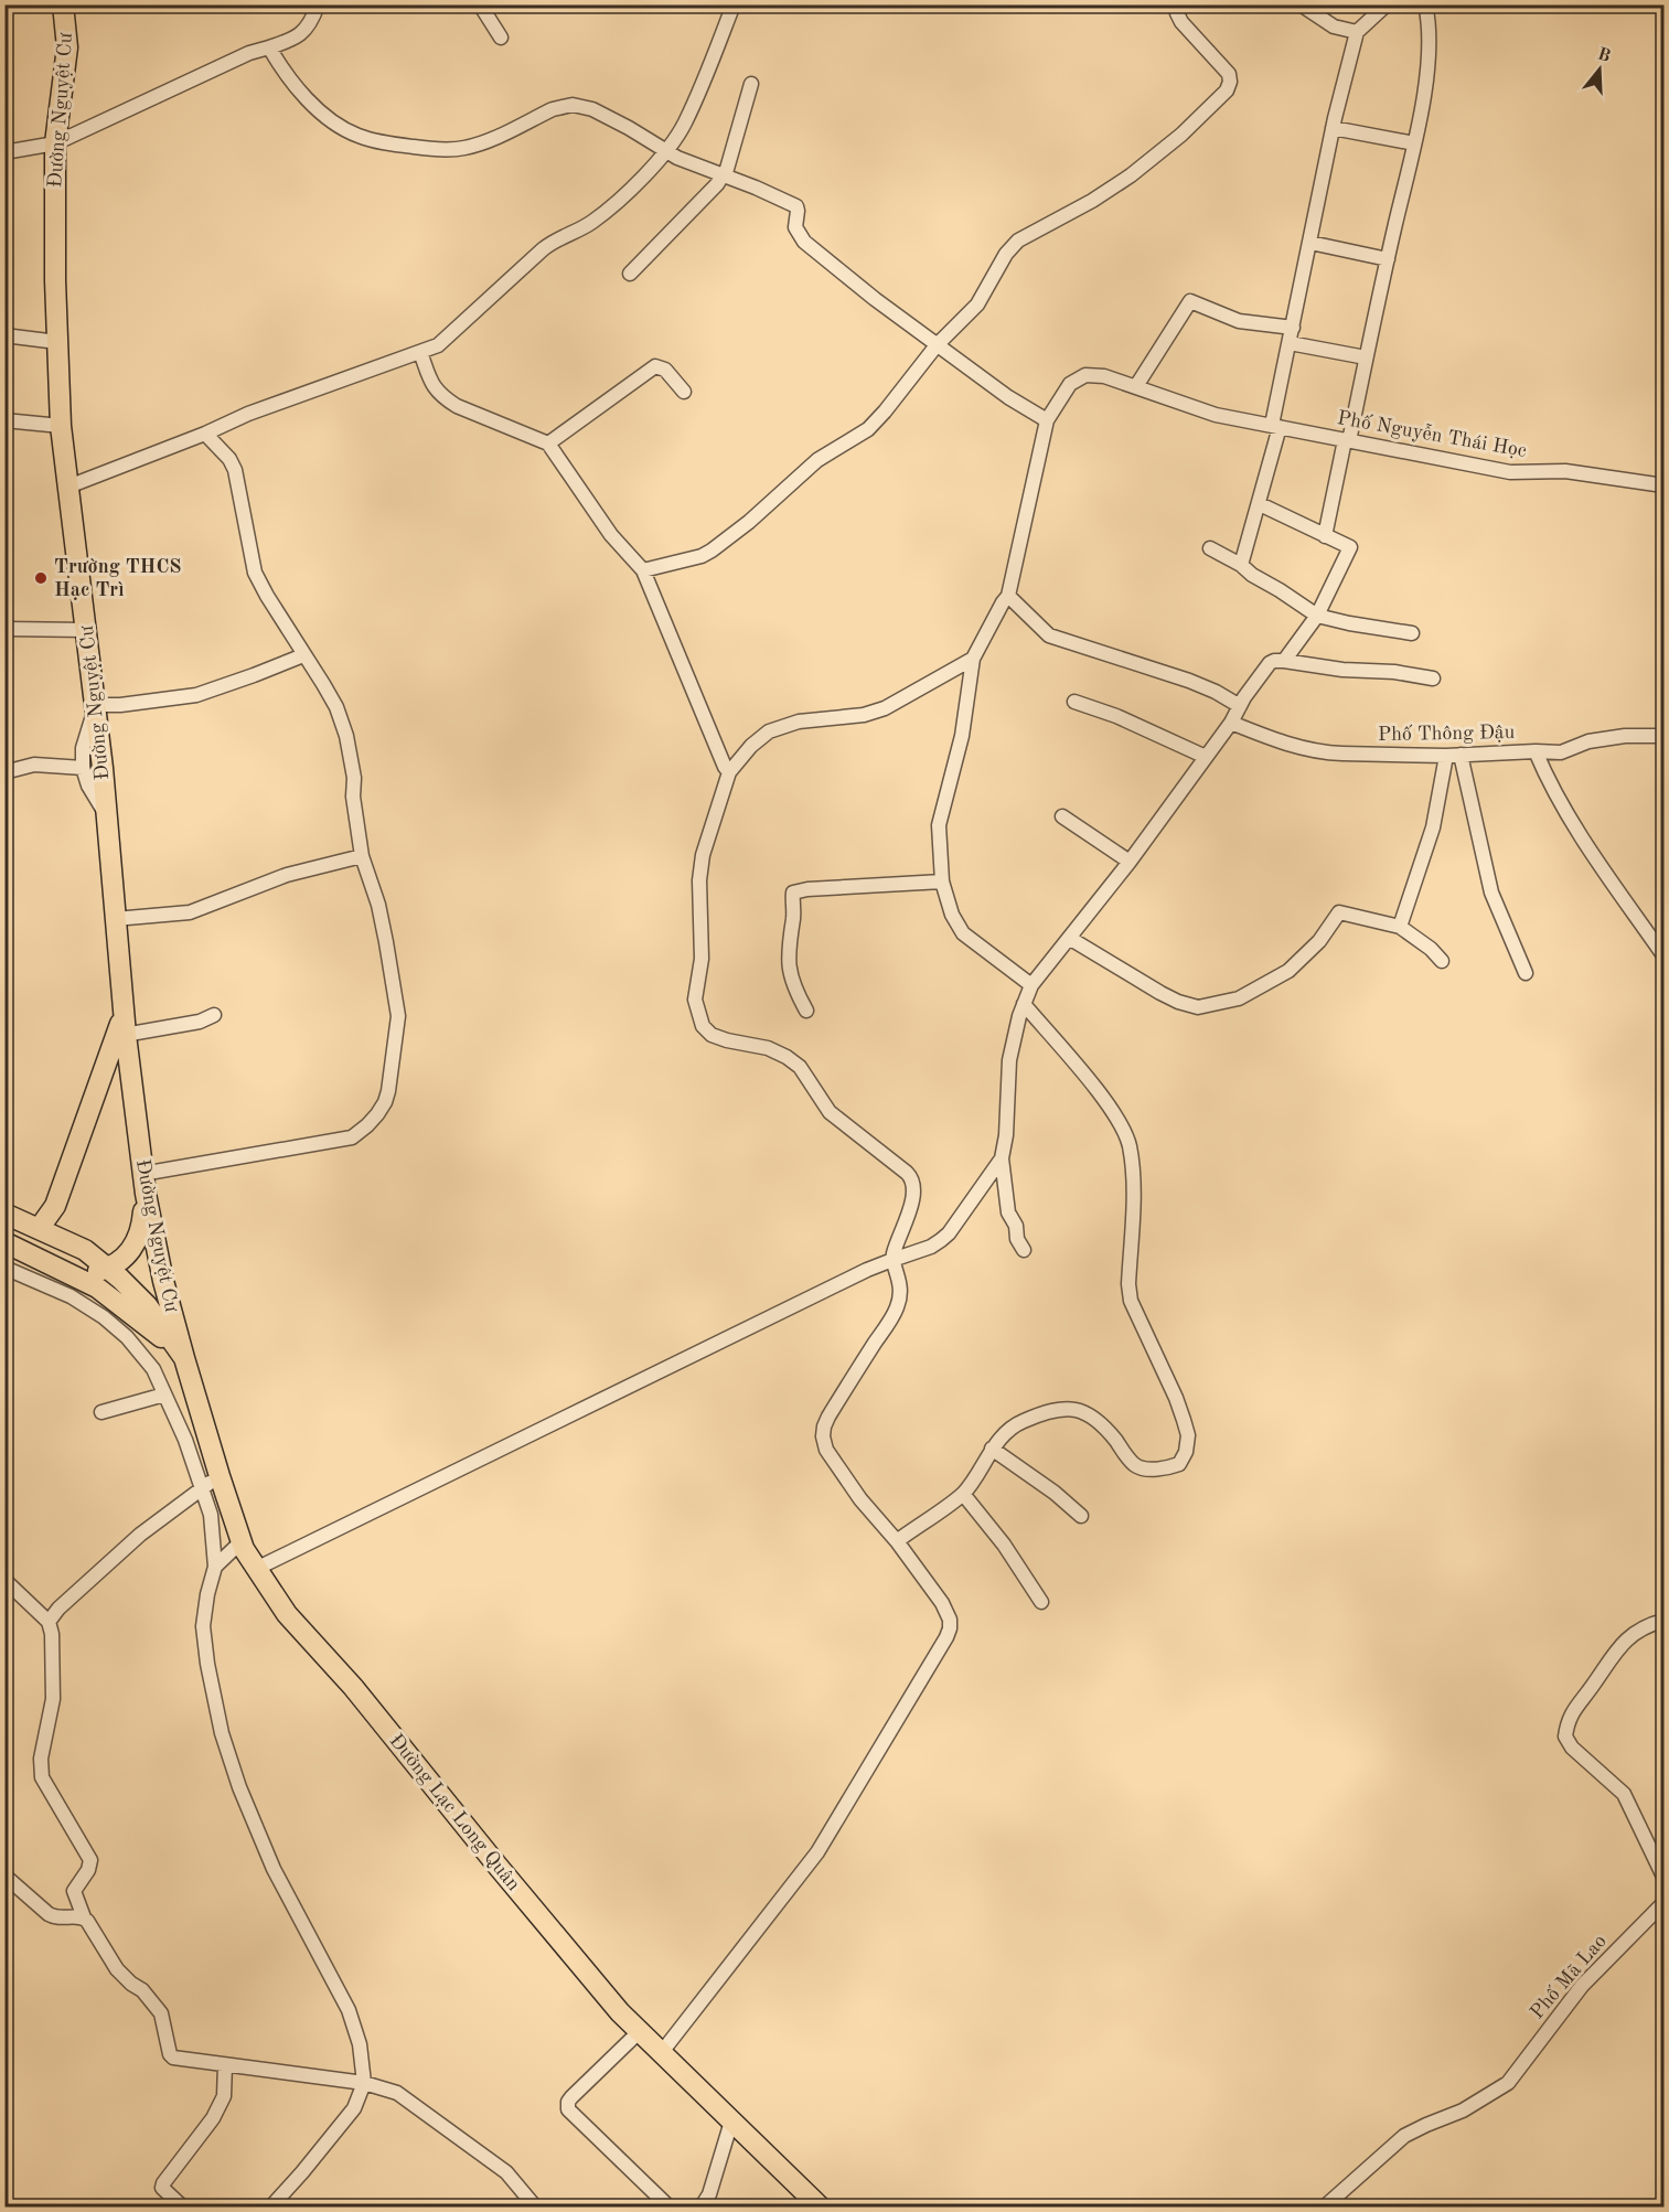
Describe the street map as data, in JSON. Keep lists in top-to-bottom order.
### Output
{
  "streets": {
    "highway": ["Đường Nguyệt Cư", "Đường Lạc Long Quân"],
    "street": ["Phố Nguyễn Thái Học", "Phố Thông Đậu", "Phố Mã Lao"]
  },
  "crossings": [
    ["Đường Nguyệt Cư", "Đường Lạc Long Quân"]
  ],
  "places": ["Trường THCS Hạc Trì"],
  "north": "top"
}
